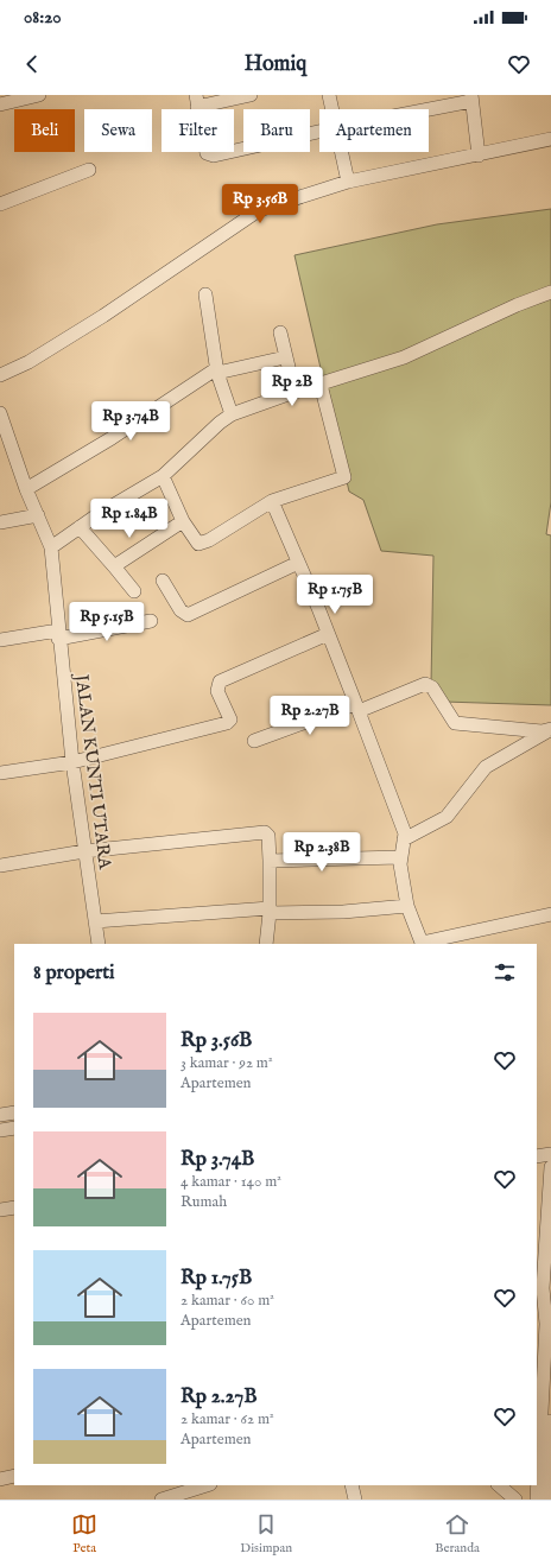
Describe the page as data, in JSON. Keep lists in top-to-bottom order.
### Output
{
  "streets": {
    "street": ["JALAN KUNTI UTARA"]
  },
  "page": {
    "status": "08:20",
    "header": "Homiq",
    "chip": [
      "Beli",
      "Sewa",
      "Filter",
      "Baru",
      "Apartemen"
    ],
    "price": [
      "Rp 3.56B",
      "Rp 2B",
      "Rp 3.74B",
      "Rp 1.84B",
      "Rp 1.75B",
      "Rp 5.15B",
      "Rp 2.27B",
      "Rp 2.38B"
    ],
    "heading": "8 properti",
    "list": [
      {
        "name": "Rp 3.56B",
        "note": "3 kamar · 92 m² · Apartemen"
      },
      {
        "name": "Rp 3.74B",
        "note": "4 kamar · 140 m² · Rumah"
      },
      {
        "name": "Rp 1.75B",
        "note": "2 kamar · 60 m² · Apartemen"
      },
      {
        "name": "Rp 2.27B",
        "note": "2 kamar · 62 m² · Apartemen"
      }
    ],
    "tabs": ["Peta", "Disimpan", "Beranda"]
  }
}
